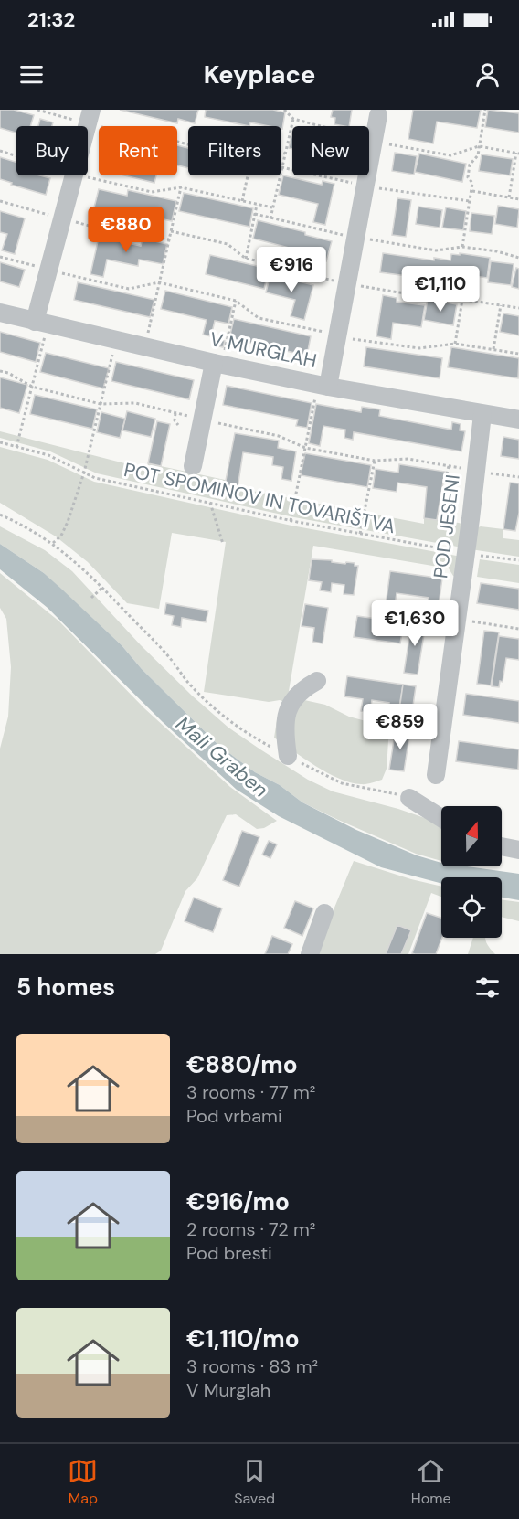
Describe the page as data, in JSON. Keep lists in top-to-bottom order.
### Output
{
  "streets": {
    "street": ["V MURGLAH", "POD JESENI"],
    "path": ["POT SPOMINOV IN TOVARIŠTVA"]
  },
  "crossings": [
    ["V MURGLAH", "POD JESENI"],
    ["POT SPOMINOV IN TOVARIŠTVA", "POD JESENI"]
  ],
  "water": ["Mali Graben"],
  "north": "top",
  "page": {
    "status": "21:32",
    "header": "Keyplace",
    "chip": [
      "Buy",
      "Rent",
      "Filters",
      "New"
    ],
    "price": [
      "€880",
      "€916",
      "€1,110",
      "€1,630",
      "€859"
    ],
    "heading": "5 homes",
    "list": [
      {
        "name": "€880/mo",
        "note": "3 rooms · 77 m² · Pod vrbami"
      },
      {
        "name": "€916/mo",
        "note": "2 rooms · 72 m² · Pod bresti"
      },
      {
        "name": "€1,110/mo",
        "note": "3 rooms · 83 m² · V Murglah"
      }
    ],
    "tabs": ["Map", "Saved", "Home"]
  }
}
